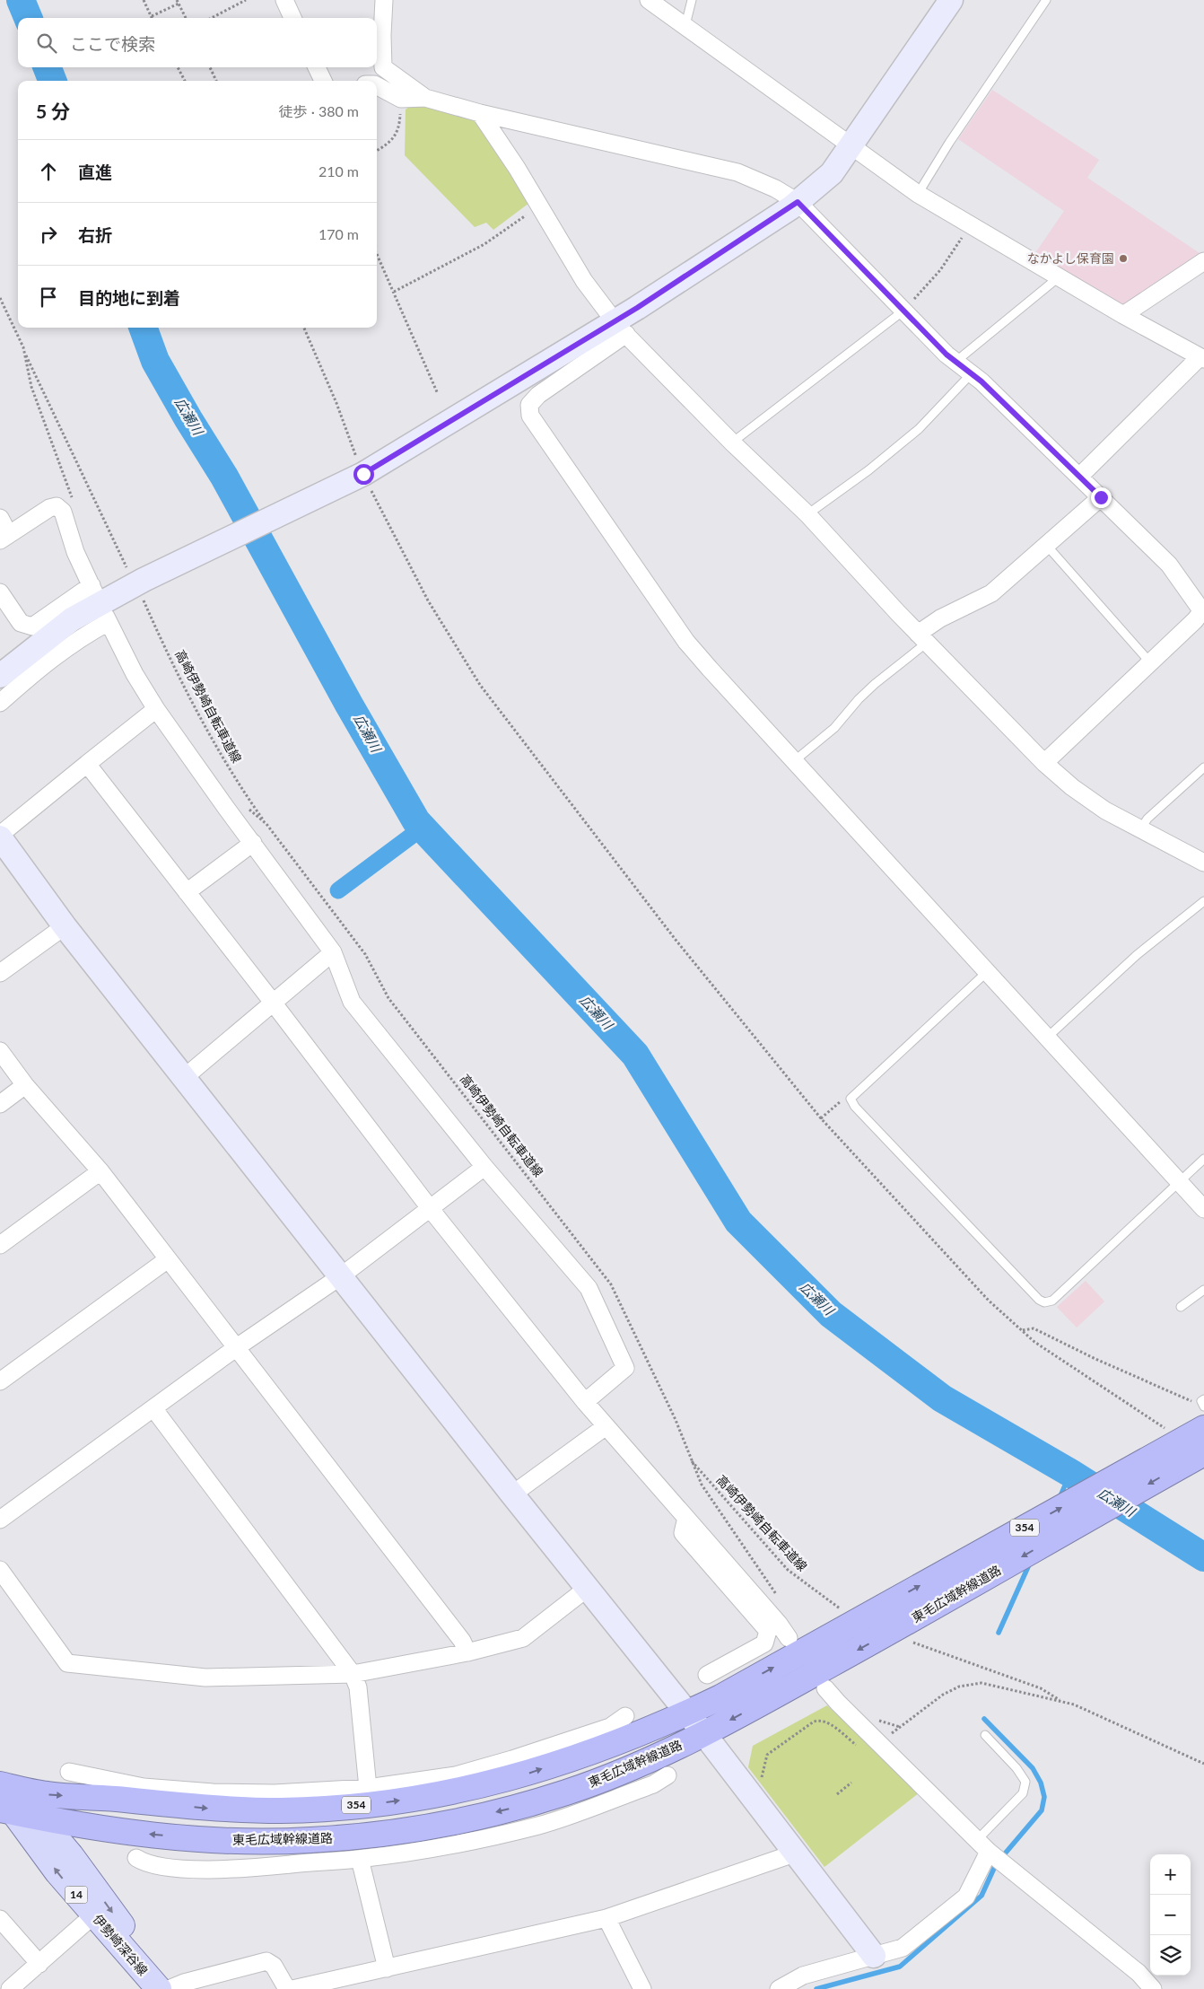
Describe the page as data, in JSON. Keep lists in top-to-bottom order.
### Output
{
  "streets": {
    "highway": ["354", "東毛広域幹線道路"],
    "main road": ["14", "伊勢崎深谷線"],
    "path": ["高崎伊勢崎自転車道線"]
  },
  "crossings": [
    ["東毛広域幹線道路", "伊勢崎深谷線"]
  ],
  "water": ["広瀬川"],
  "places": ["なかよし保育園"],
  "page": {
    "search": "ここで検索",
    "heading": ["5 分", "徒歩 · 380 m"],
    "list": [
      ["直進", "210 m"],
      ["右折", "170 m"],
      "目的地に到着"
    ],
    "map_buttons": ["+", "−"]
  }
}
